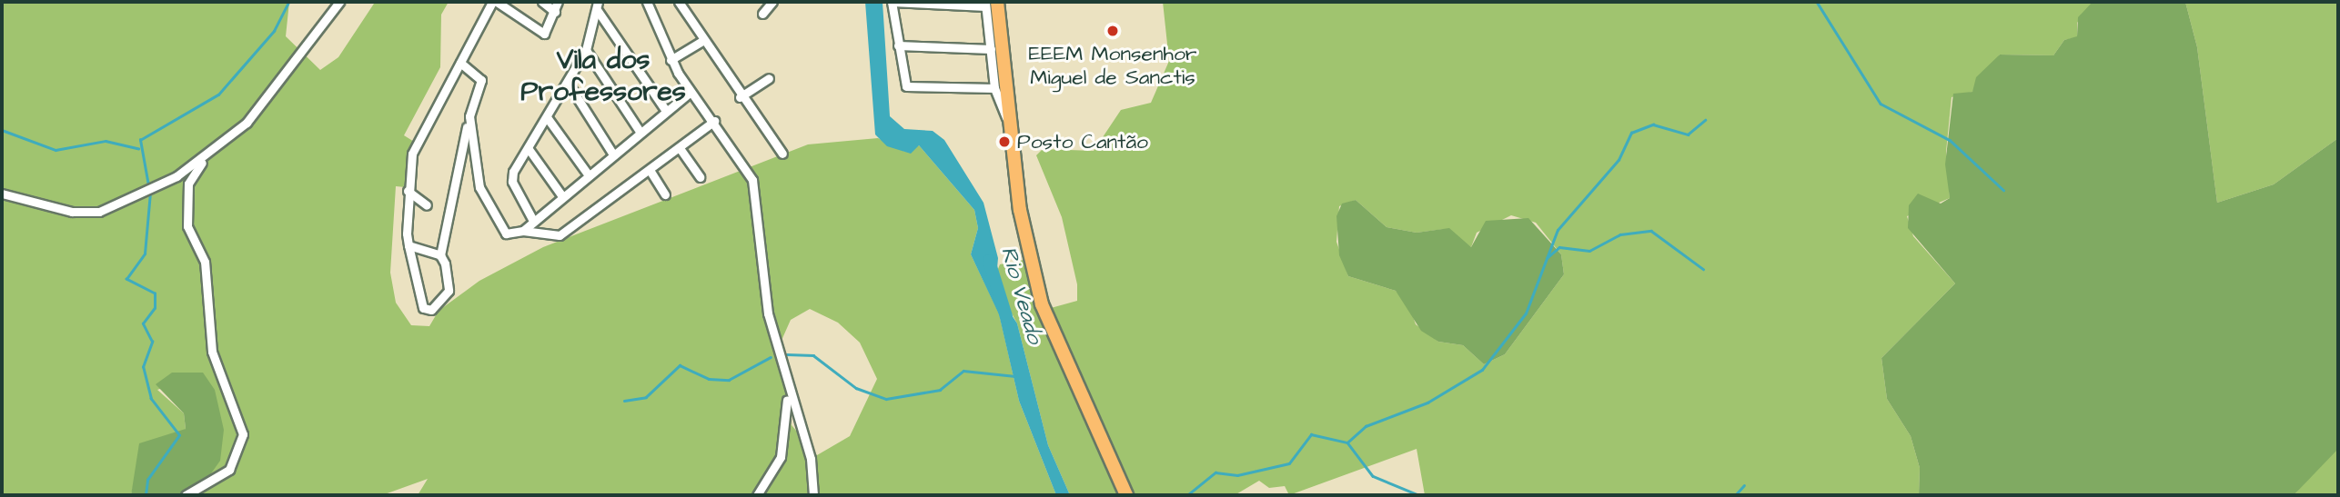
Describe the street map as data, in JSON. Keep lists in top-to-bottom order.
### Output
{
  "districts": ["Vila dos Professores"],
  "water": ["Rio Veado"],
  "places": ["EEEM Monsenhor Miguel de Sanctis", "Posto Cantão"]
}
